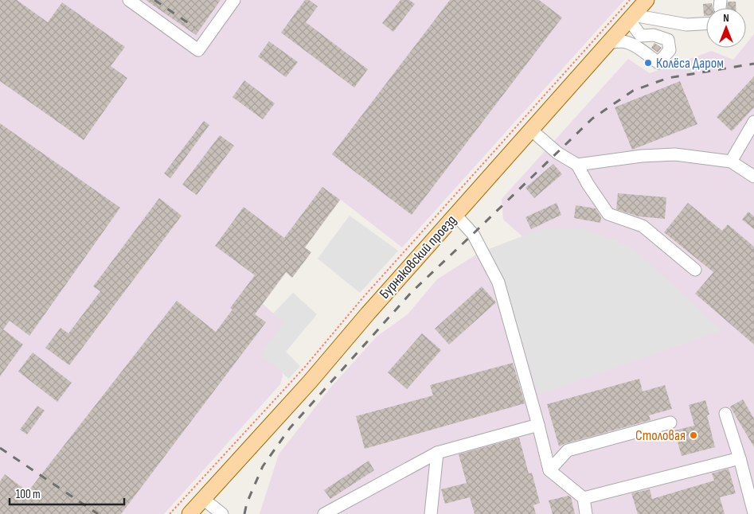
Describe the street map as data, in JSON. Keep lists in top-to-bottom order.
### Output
{
  "streets": {
    "main road": ["Бурнаковский проезд"]
  },
  "places": ["Колёса Даром", "Столовая"],
  "scale_bar": "100 m",
  "north": "top"
}
